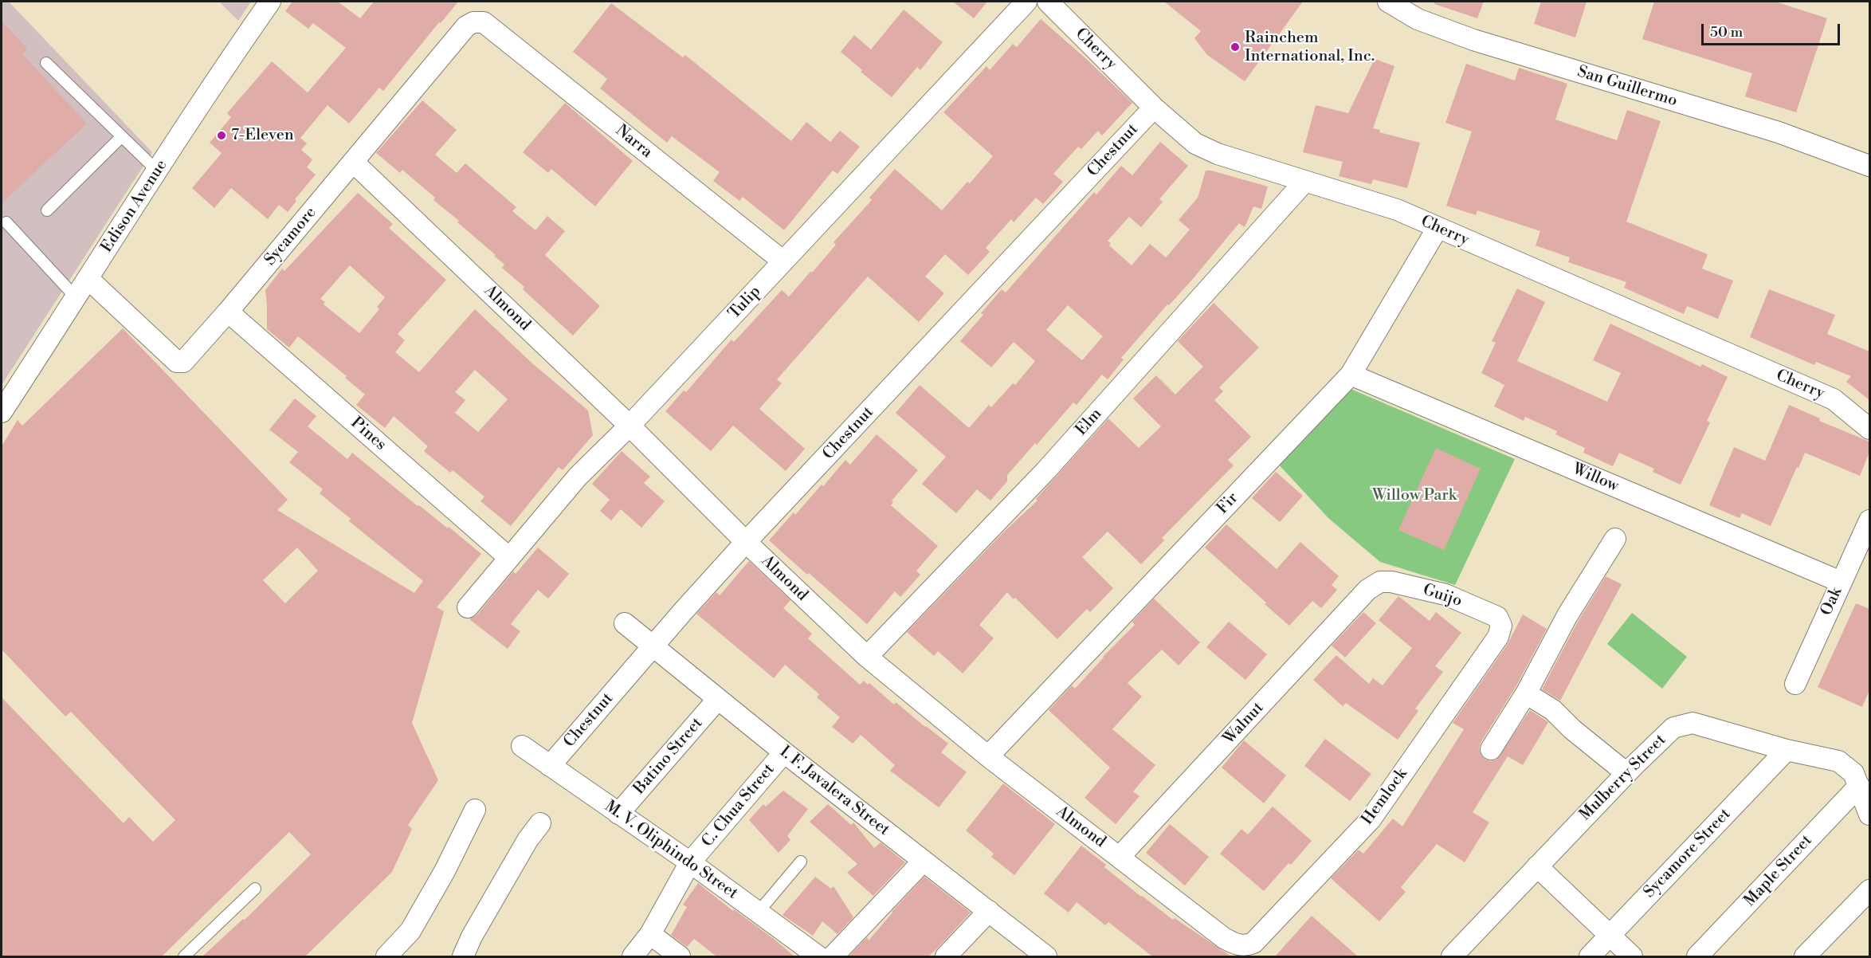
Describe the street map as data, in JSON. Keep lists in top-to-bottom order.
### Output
{
  "streets": {
    "street": [
      "Cherry",
      "San Guillermo",
      "Narra",
      "Chestnut",
      "Edison Avenue",
      "Sycamore",
      "Tulip",
      "Almond",
      "Elm",
      "Pines",
      "Willow",
      "Fir",
      "Guijo",
      "Oak",
      "Walnut",
      "Batino Street",
      "Mulberry Street",
      "I. F. Javalera Street",
      "Hemlock",
      "C. Chua Street",
      "M. V. Oliphindo Street",
      "Sycamore Street",
      "Maple Street"
    ]
  },
  "crossings": [
    ["Cherry", "Chestnut"],
    ["Cherry", "Elm"],
    ["Cherry", "Fir"],
    ["Narra", "Sycamore"],
    ["Narra", "Tulip"],
    ["Chestnut", "Almond"],
    ["Chestnut", "I. F. Javalera Street"],
    ["Chestnut", "M. V. Oliphindo Street"],
    ["Edison Avenue", "Sycamore"],
    ["Sycamore", "Almond"],
    ["Sycamore", "Pines"],
    ["Tulip", "Almond"],
    ["Tulip", "Pines"],
    ["Almond", "Elm"],
    ["Almond", "Fir"],
    ["Almond", "Walnut"],
    ["Almond", "Hemlock"],
    ["Willow", "Fir"],
    ["Willow", "Oak"],
    ["Guijo", "Walnut"],
    ["Guijo", "Hemlock"],
    ["Batino Street", "I. F. Javalera Street"],
    ["Batino Street", "M. V. Oliphindo Street"],
    ["Mulberry Street", "Sycamore Street"],
    ["Mulberry Street", "Maple Street"],
    ["I. F. Javalera Street", "C. Chua Street"],
    ["C. Chua Street", "M. V. Oliphindo Street"]
  ],
  "parks": ["Willow Park"],
  "places": ["Rainchem International, Inc.", "7-Eleven"],
  "scale_bar": "50 m"
}
